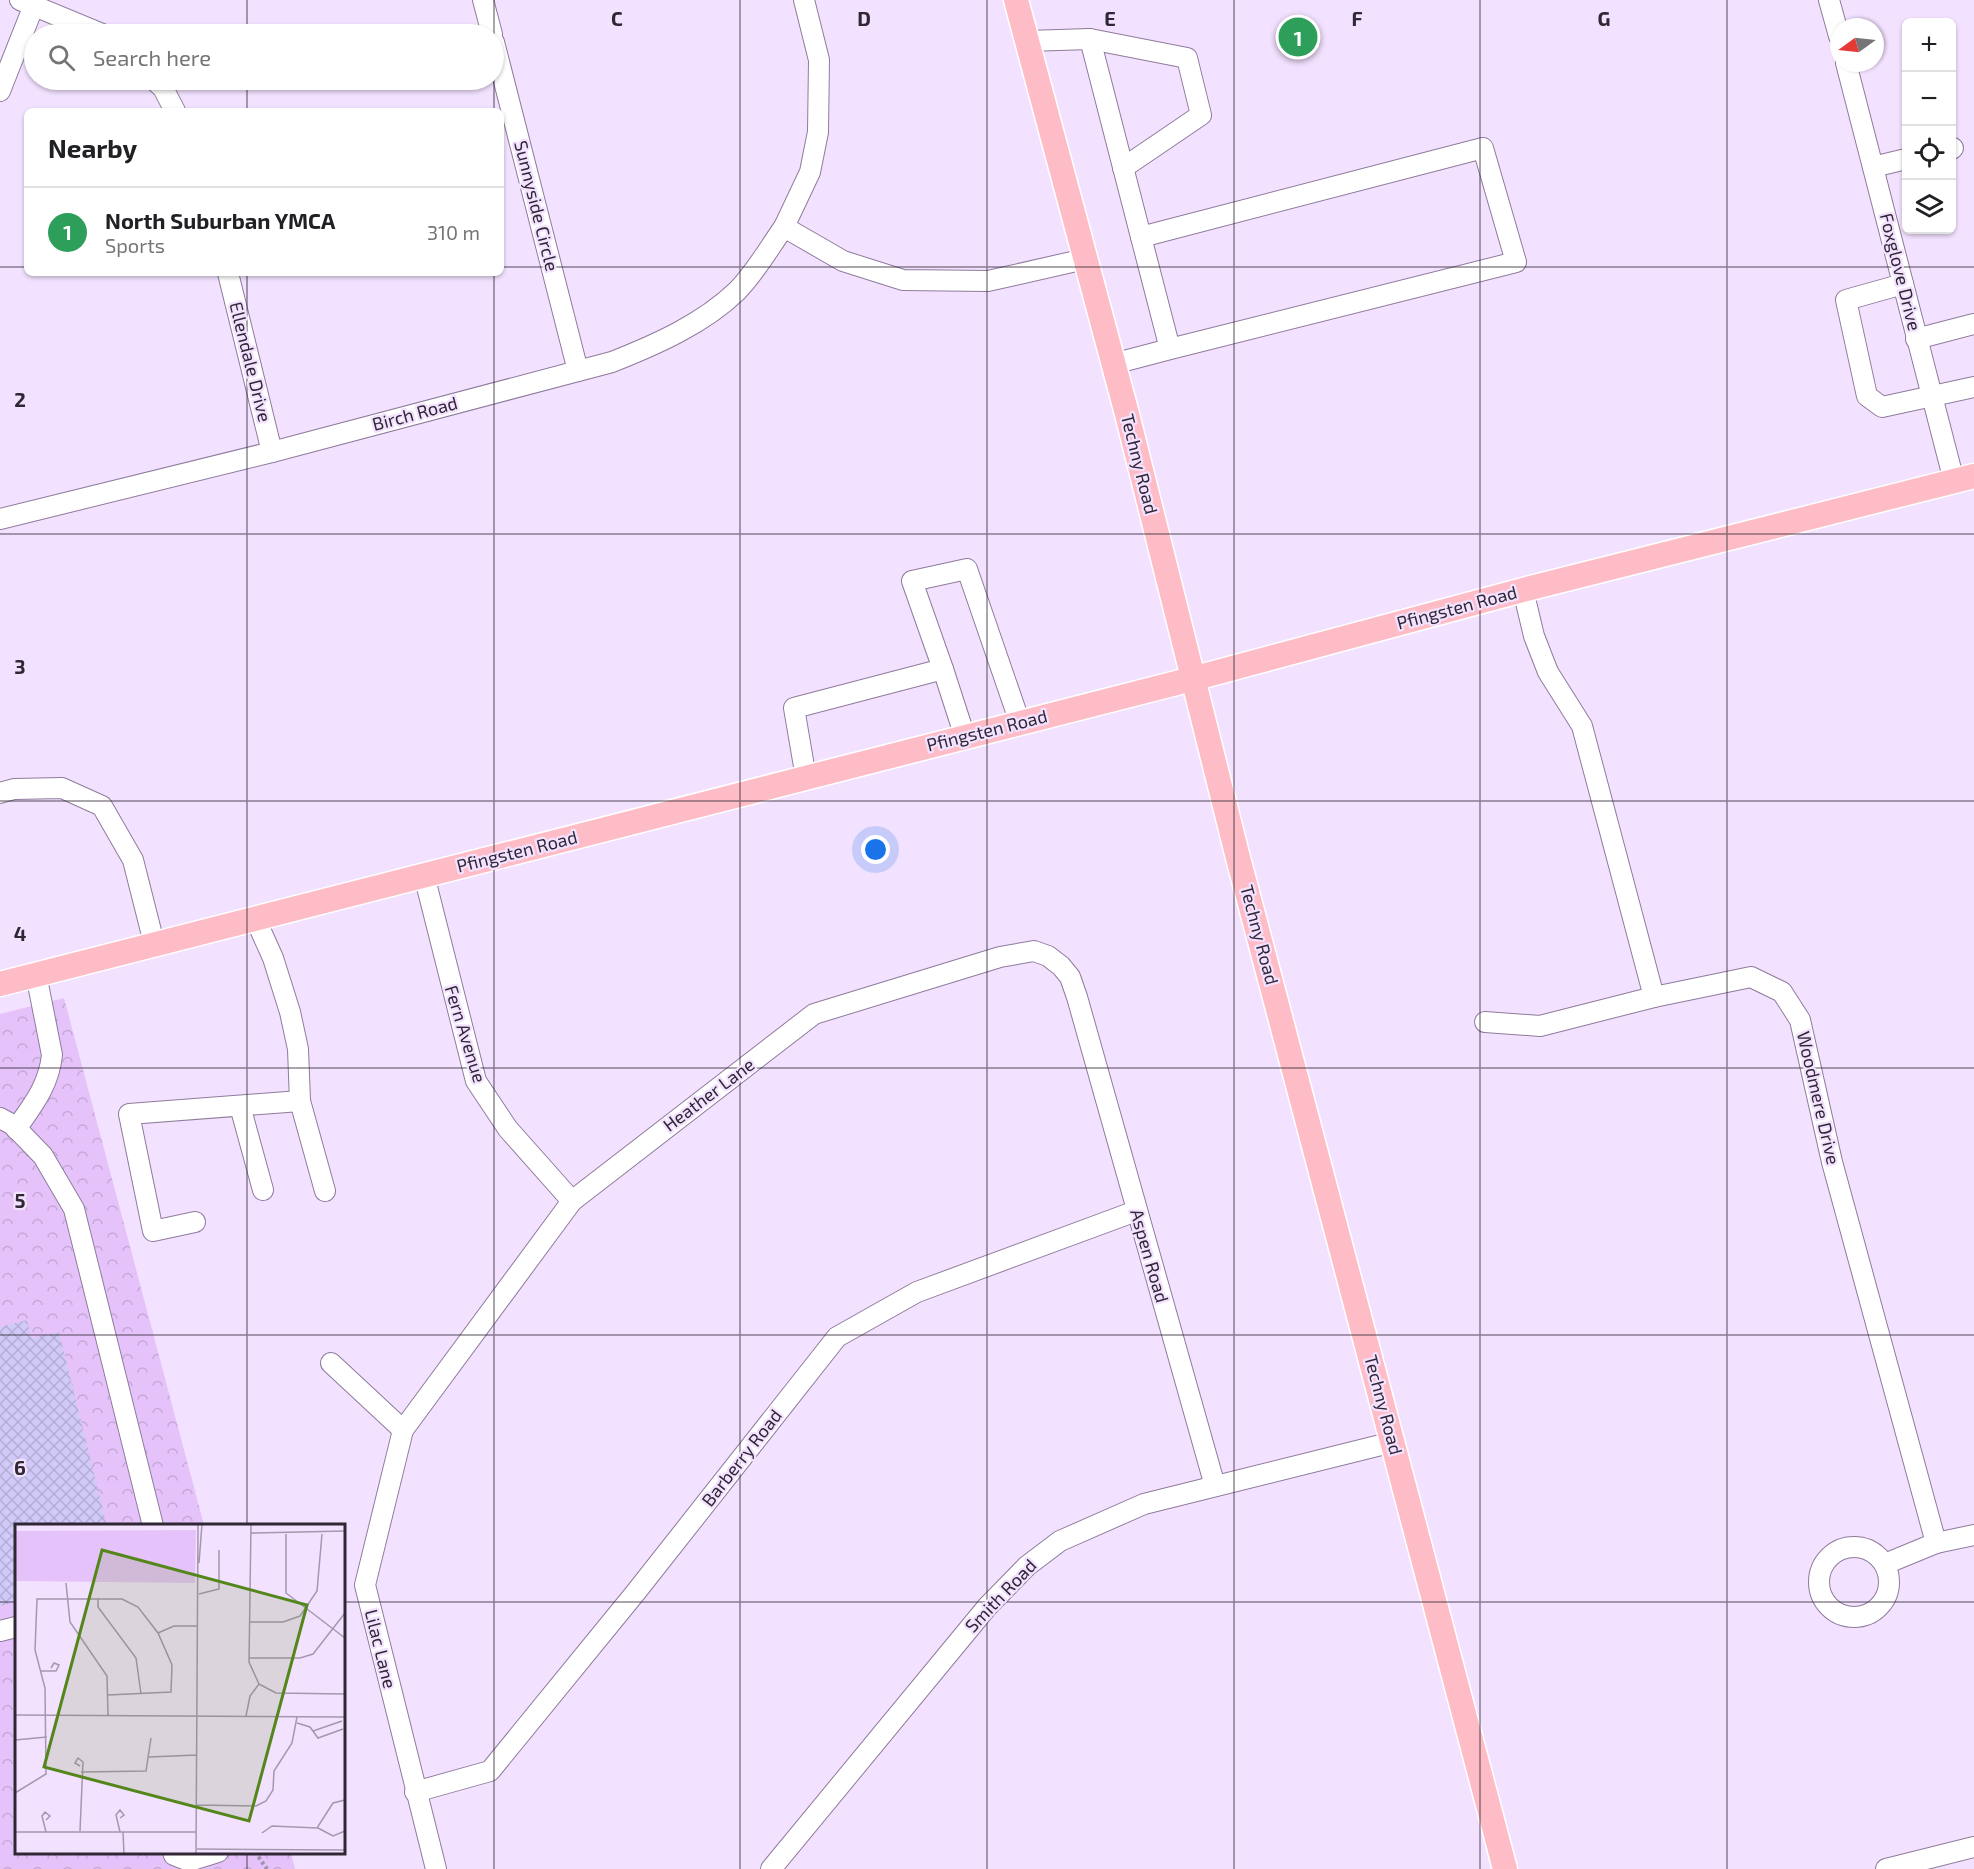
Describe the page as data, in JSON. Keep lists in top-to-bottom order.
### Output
{
  "streets": {
    "main road": ["Techny Road", "Pfingsten Road"],
    "street": [
      "Sunnyside Circle",
      "Foxglove Drive",
      "Ellendale Drive",
      "Birch Road",
      "Fern Avenue",
      "Heather Lane",
      "Woodmere Drive",
      "Aspen Road",
      "Barberry Road",
      "Smith Road",
      "Lilac Lane"
    ]
  },
  "crossings": [
    ["Sunnyside Circle", "Birch Road"],
    ["Foxglove Drive", "Pfingsten Road"],
    ["Ellendale Drive", "Birch Road"],
    ["Techny Road", "Pfingsten Road"],
    ["Techny Road", "Smith Road"],
    ["Pfingsten Road", "Fern Avenue"],
    ["Fern Avenue", "Heather Lane"],
    ["Heather Lane", "Aspen Road"],
    ["Heather Lane", "Lilac Lane"],
    ["Aspen Road", "Barberry Road"],
    ["Aspen Road", "Smith Road"],
    ["Barberry Road", "Lilac Lane"]
  ],
  "north": "left",
  "page": {
    "pins": "1",
    "map_buttons": ["+", "−"],
    "search": "Search here",
    "heading": "Nearby",
    "list": [
      {
        "mark": "1",
        "name": "North Suburban YMCA",
        "note": "Sports",
        "value": "310 m"
      }
    ]
  },
  "grid": {
    "columns": [
      "C",
      "D",
      "E",
      "F",
      "G"
    ],
    "rows": [
      "2",
      "3",
      "4",
      "5",
      "6"
    ]
  }
}
